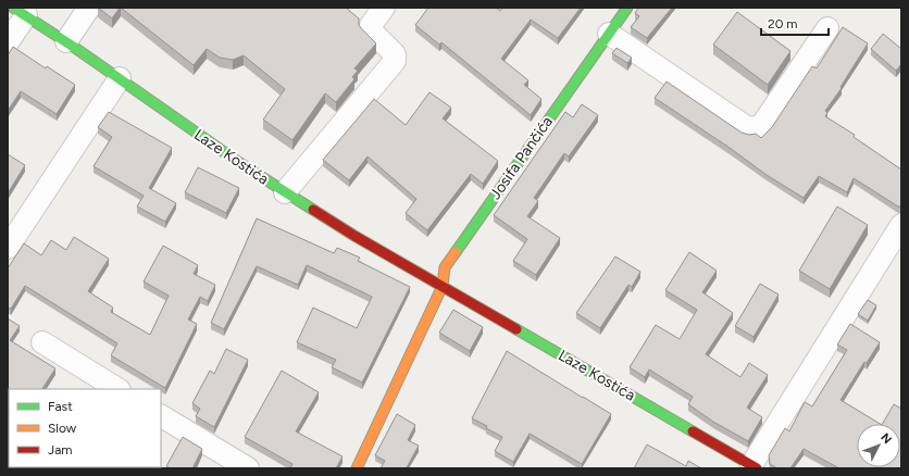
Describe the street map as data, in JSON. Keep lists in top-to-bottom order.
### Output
{
  "streets": {
    "street": ["Laze Kostića", "Josifa Pančića"]
  },
  "crossings": [
    ["Laze Kostića", "Josifa Pančića"]
  ],
  "legend": ["Fast", "Slow", "Jam"],
  "scale_bar": "20 m",
  "north": "top right"
}
